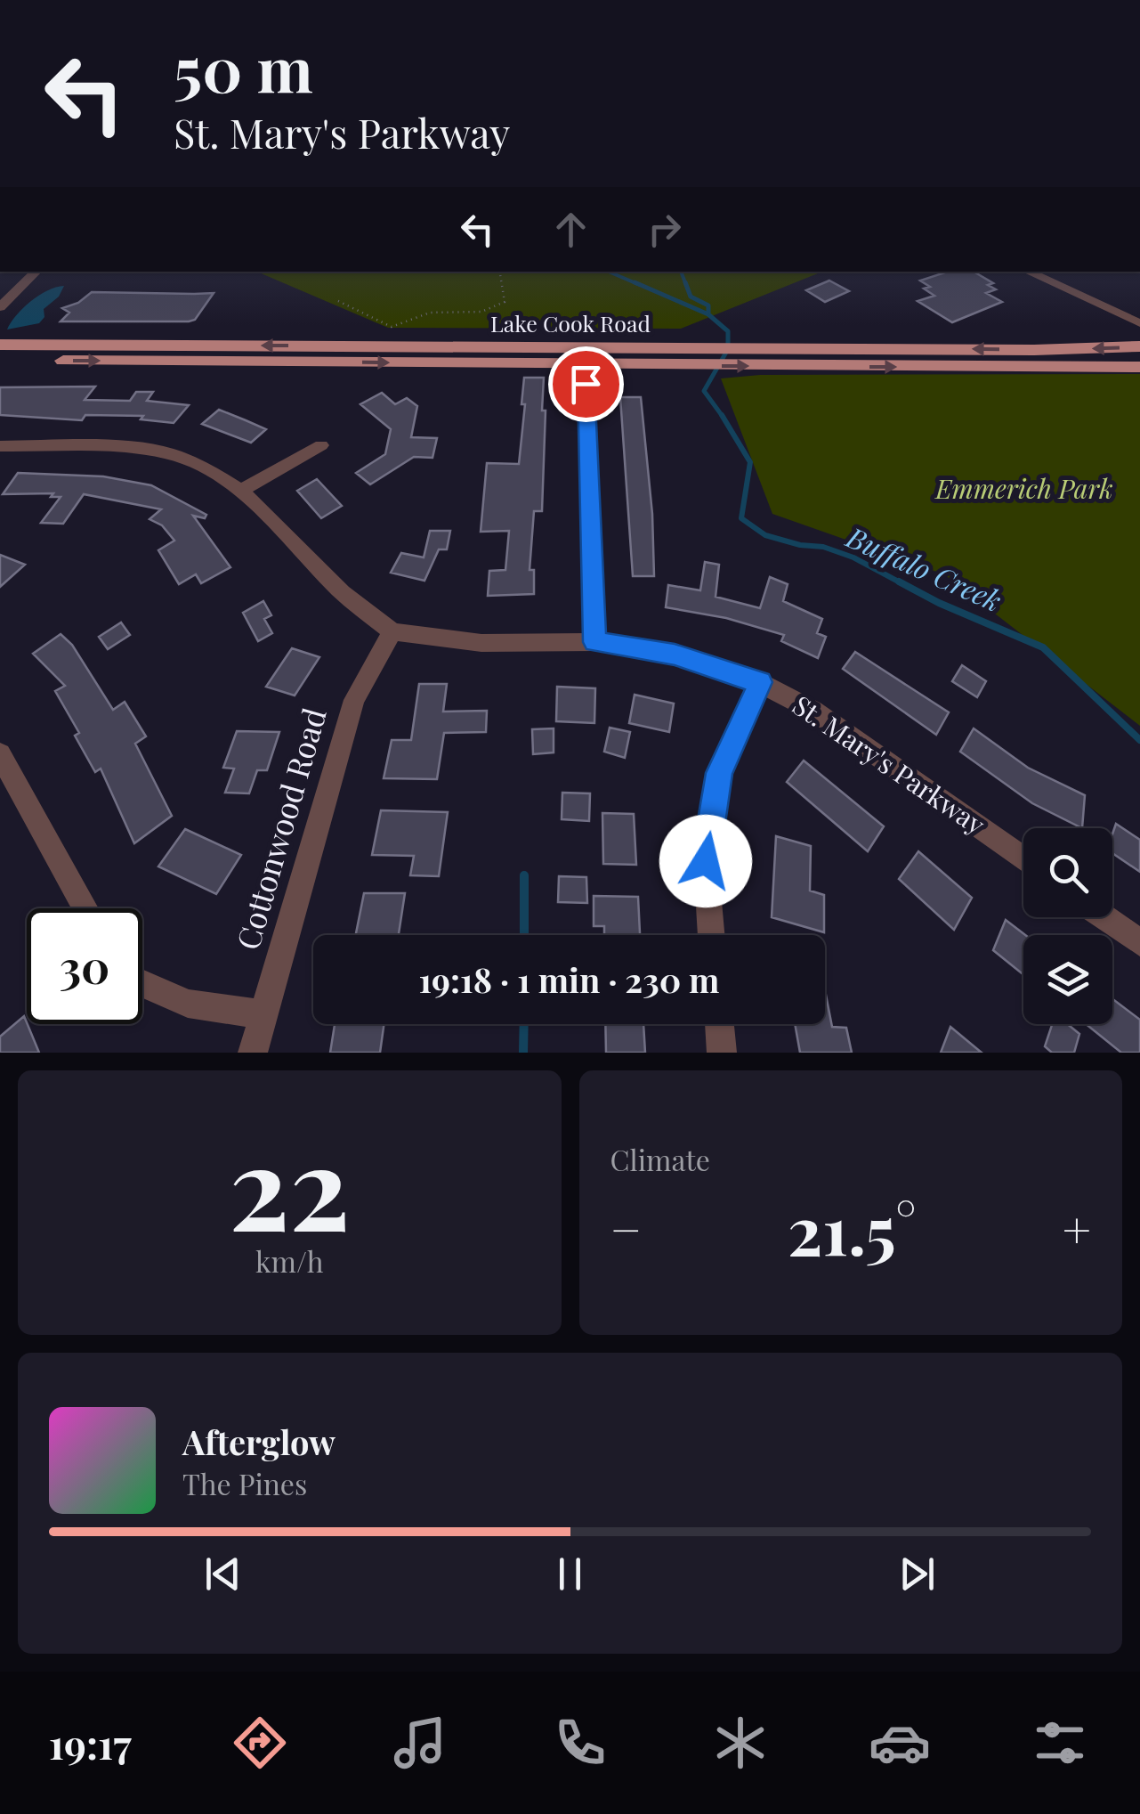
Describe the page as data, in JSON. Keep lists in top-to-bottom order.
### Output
{
  "streets": {
    "main road": ["Lake Cook Road"],
    "street": ["St. Mary's Parkway", "Cottonwood Road"]
  },
  "crossings": [
    ["St. Mary's Parkway", "Cottonwood Road"]
  ],
  "water": ["Buffalo Creek"],
  "parks": ["Emmerich Park"],
  "page": {
    "turn": ["50 m", "St. Mary's Parkway"],
    "limit": "30",
    "trip": "19:18 · 1 min · 230 m",
    "tile": [
      ["22", "km/h"],
      "Climate"
    ],
    "heat": ["−", "21.5°", "+"],
    "song": ["Afterglow", "The Pines"],
    "tabs": "19:17"
  }
}
